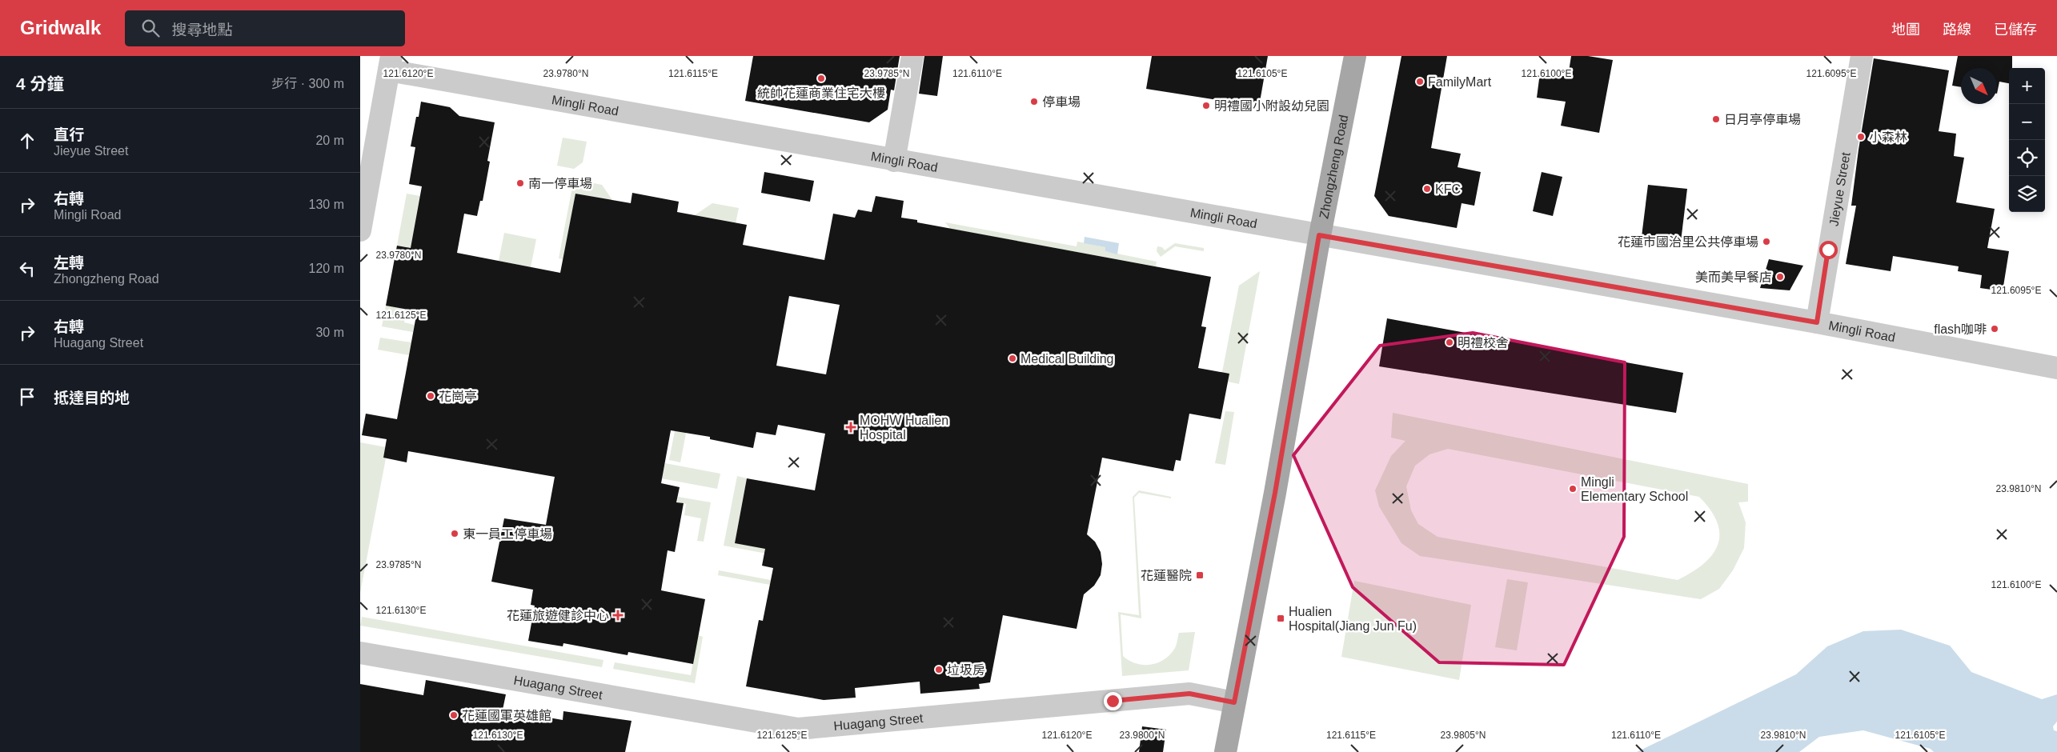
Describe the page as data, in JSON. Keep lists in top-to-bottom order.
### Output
{
  "streets": {
    "main road": ["Zhongzheng Road"],
    "street": ["Mingli Road", "Jieyue Street", "Huagang Street"]
  },
  "crossings": [
    ["Mingli Road", "Zhongzheng Road"],
    ["Mingli Road", "Jieyue Street"],
    ["Zhongzheng Road", "Huagang Street"]
  ],
  "places": {
    "other": [
      "統帥花蓮商業住宅大樓",
      "FamilyMart",
      "停車場",
      "明禮國小附設幼兒園",
      "日月亭停車場",
      "小森林",
      "南一停車場",
      "KFC",
      "花蓮市國治里公共停車場",
      "美而美早餐店",
      "flash咖啡",
      "明禮校舍",
      "Medical Building",
      "花崗亭",
      "Mingli Elementary School",
      "東一員工停車場",
      "垃圾房",
      "花蓮國軍英雄館"
    ],
    "health": ["MOHW Hualien Hospital", "花蓮旅遊健診中心"],
    "transit": ["花蓮醫院", "Hualien Hospital(Jiang Jun Fu)"]
  },
  "north": "bottom right",
  "page": {
    "header": "Gridwalk",
    "search": "搜尋地點",
    "nav": ["地圖", "路線", "已儲存"],
    "heading": ["4 分鐘", "步行 · 300 m"],
    "map_buttons": ["+", "−"],
    "list": [
      ["直行", "Jieyue Street", "20 m"],
      ["右轉", "Mingli Road", "130 m"],
      ["左轉", "Zhongzheng Road", "120 m"],
      ["右轉", "Huagang Street", "30 m"],
      "抵達目的地"
    ]
  },
  "coordinates": [
    "23.9780°N",
    "23.9785°N",
    "121.6120°E",
    "121.6115°E",
    "121.6110°E",
    "121.6105°E",
    "121.6100°E",
    "121.6095°E",
    "121.6125°E",
    "23.9810°N",
    "121.6130°E",
    "23.9800°N",
    "23.9805°N"
  ]
}
